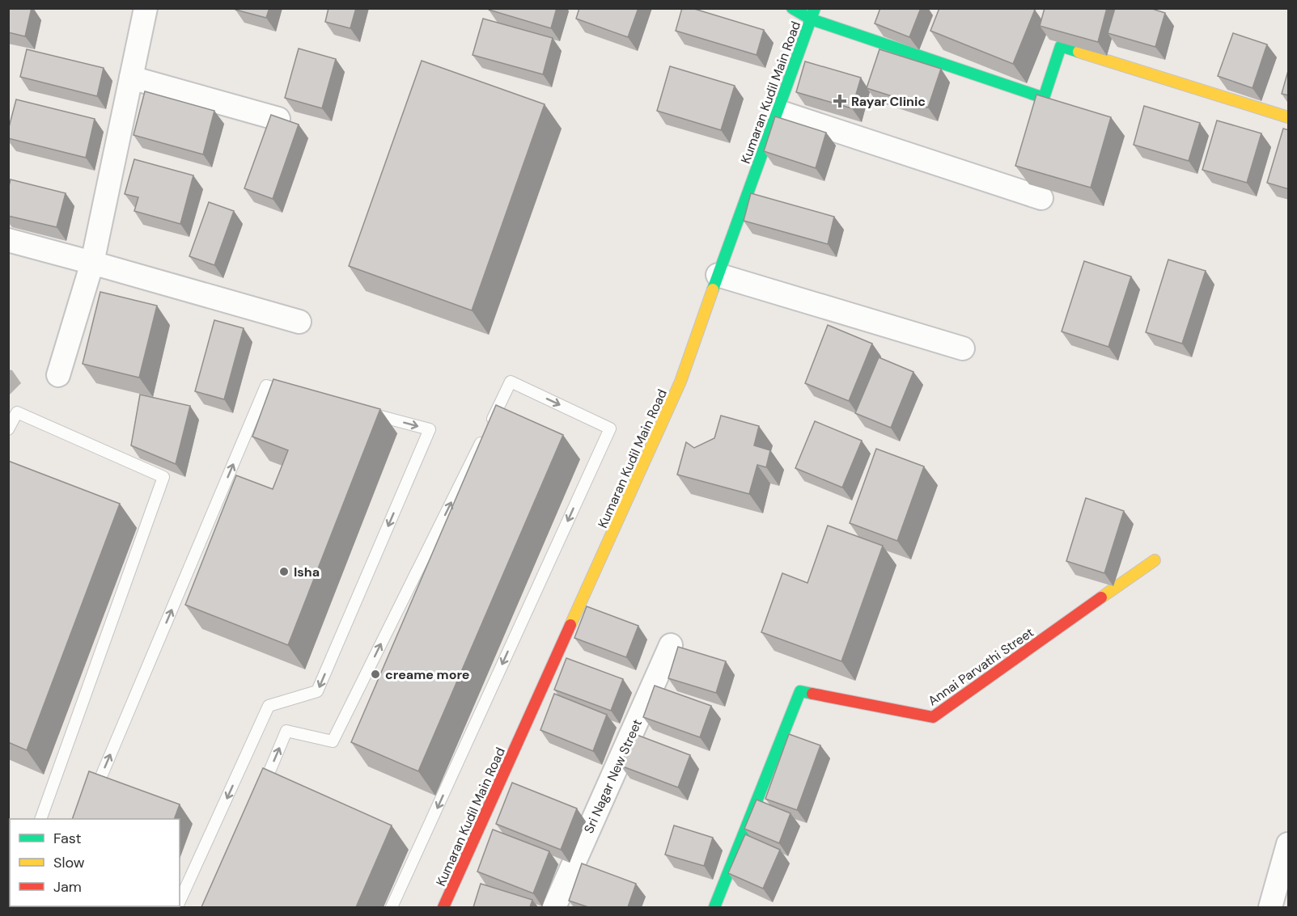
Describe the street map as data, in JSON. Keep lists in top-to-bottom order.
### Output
{
  "streets": {
    "street": ["Kumaran Kudil Main Road", "Annai Parvathi Street", "Sri Nagar New Street"]
  },
  "places": {
    "health": ["Rayar Clinic"],
    "other": ["Isha", "creame more"]
  },
  "legend": ["Fast", "Slow", "Jam"]
}
